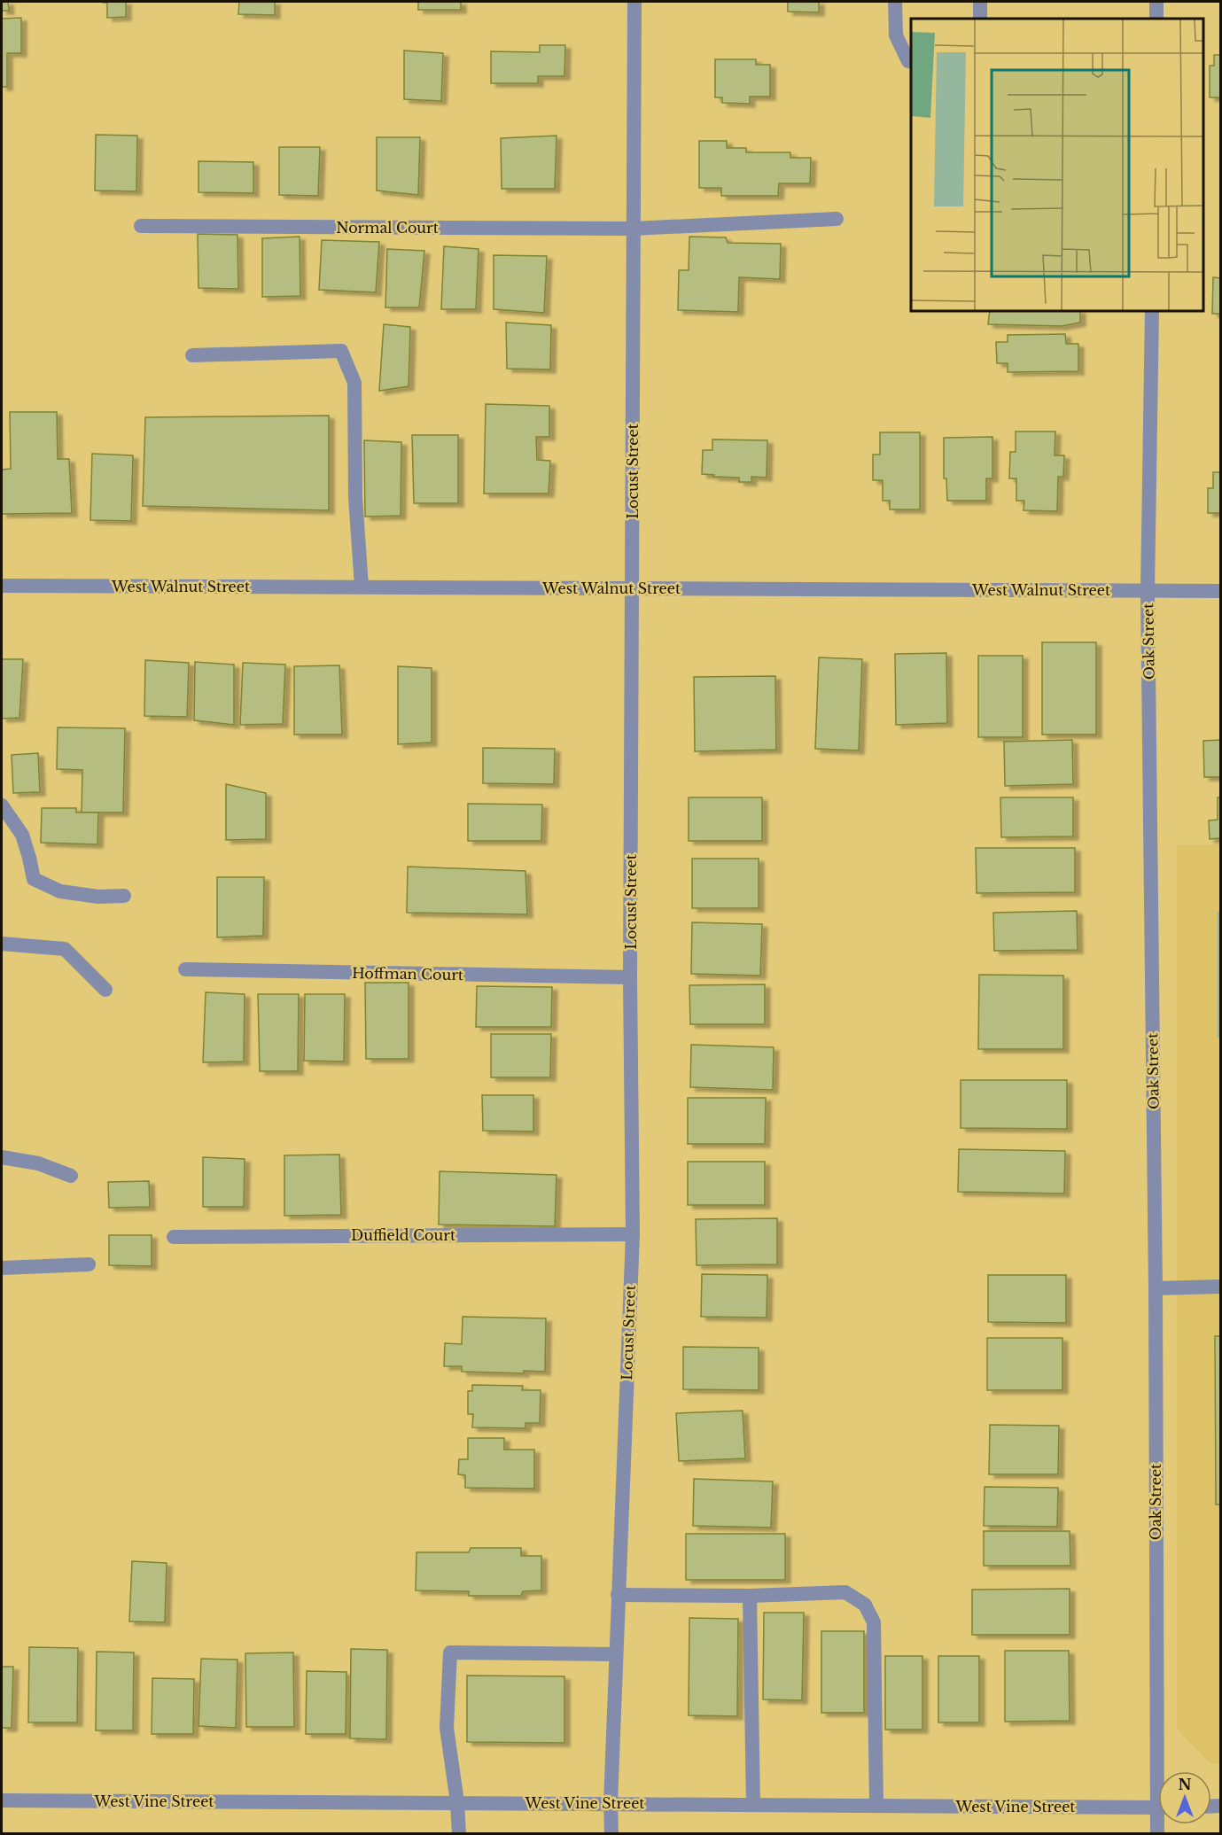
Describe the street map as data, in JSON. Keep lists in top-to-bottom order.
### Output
{
  "streets": {
    "street": [
      "Normal Court",
      "Locust Street",
      "West Walnut Street",
      "Oak Street",
      "Hoffman Court",
      "Duffield Court",
      "West Vine Street"
    ]
  },
  "crossings": [
    ["Normal Court", "Locust Street"],
    ["Locust Street", "West Walnut Street"],
    ["Locust Street", "Hoffman Court"],
    ["Locust Street", "Duffield Court"],
    ["Locust Street", "West Vine Street"],
    ["West Walnut Street", "Oak Street"]
  ],
  "north": "top"
}
